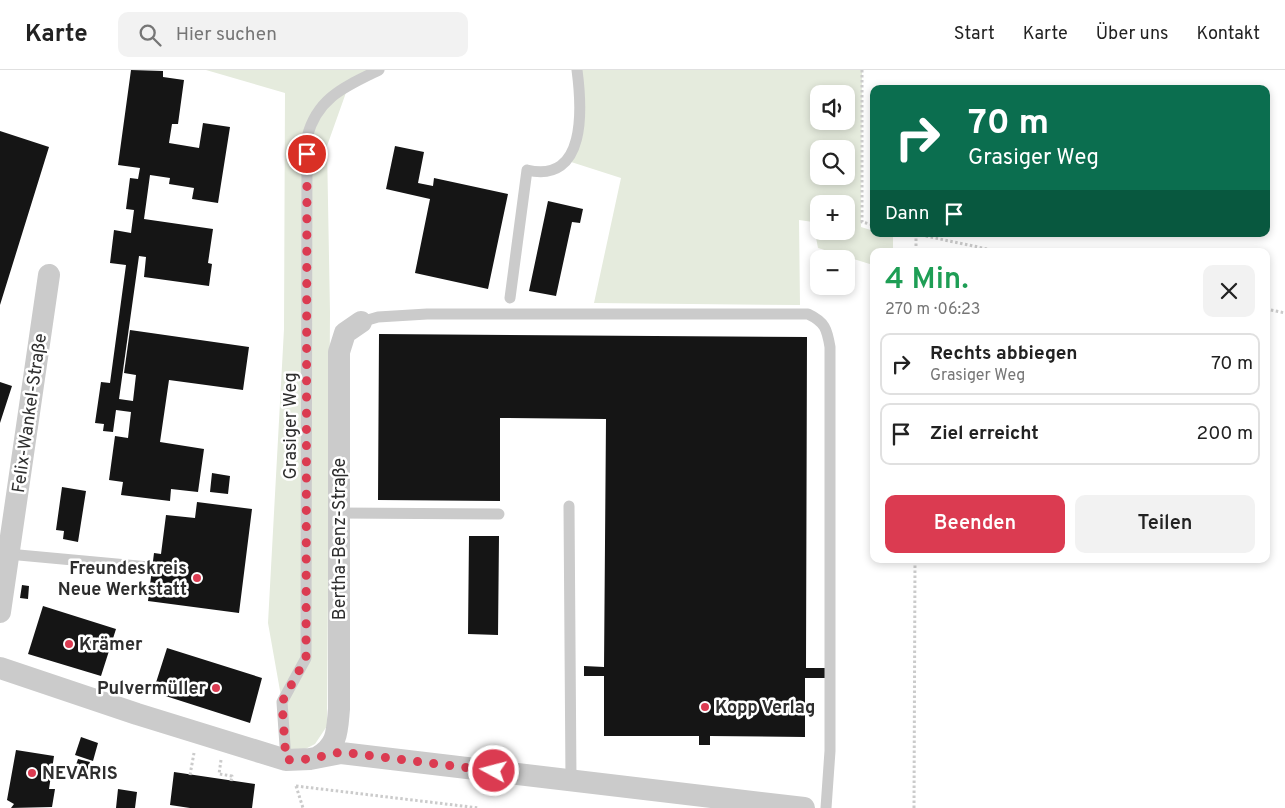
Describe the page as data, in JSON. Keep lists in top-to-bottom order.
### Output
{
  "streets": {
    "street": ["Felix-Wankel-Straße", "Bertha-Benz-Straße"],
    "lane": ["Grasiger Weg"]
  },
  "places": [
    "Freundeskreis Neue Werkstatt",
    "Krämer",
    "Pulvermüller",
    "Kopp Verlag",
    "NEVARIS"
  ],
  "page": {
    "header": "Karte",
    "search": "Hier suchen",
    "nav": [
      "Start",
      "Karte",
      "Über uns",
      "Kontakt"
    ],
    "map_buttons": ["+", "−"],
    "turn": ["70 m", "Grasiger Weg"],
    "then": "Dann",
    "heading": ["4 Min.", "270 m · 06:23"],
    "list": [
      {
        "name": "Rechts abbiegen",
        "note": "Grasiger Weg",
        "value": "70 m"
      },
      {
        "name": "Ziel erreicht",
        "value": "200 m"
      }
    ],
    "buttons": ["Beenden", "Teilen"]
  }
}
